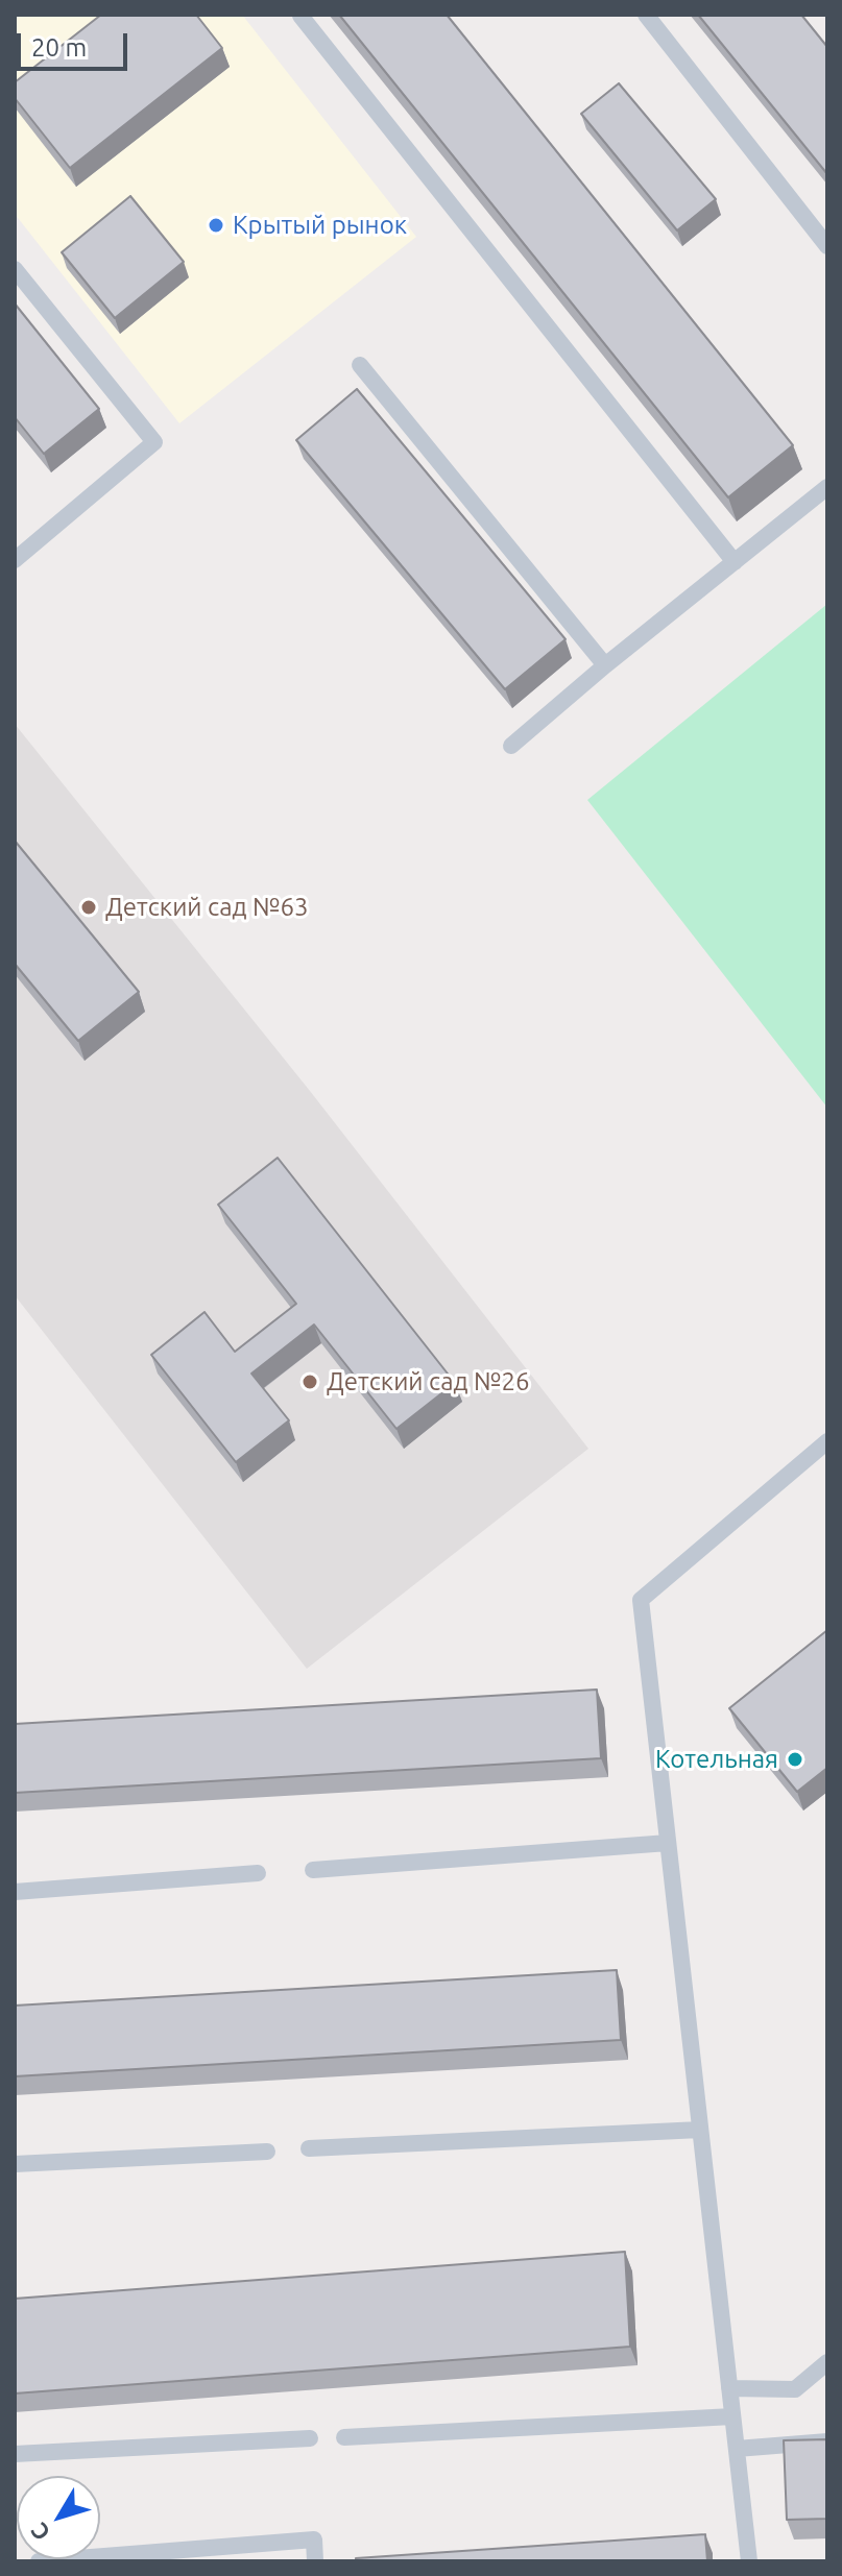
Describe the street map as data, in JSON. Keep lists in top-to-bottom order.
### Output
{
  "places": [
    "Крытый рынок",
    "Детский сад №63",
    "Детский сад №26",
    "Котельная"
  ],
  "scale_bar": "20 m",
  "north": "bottom left"
}
